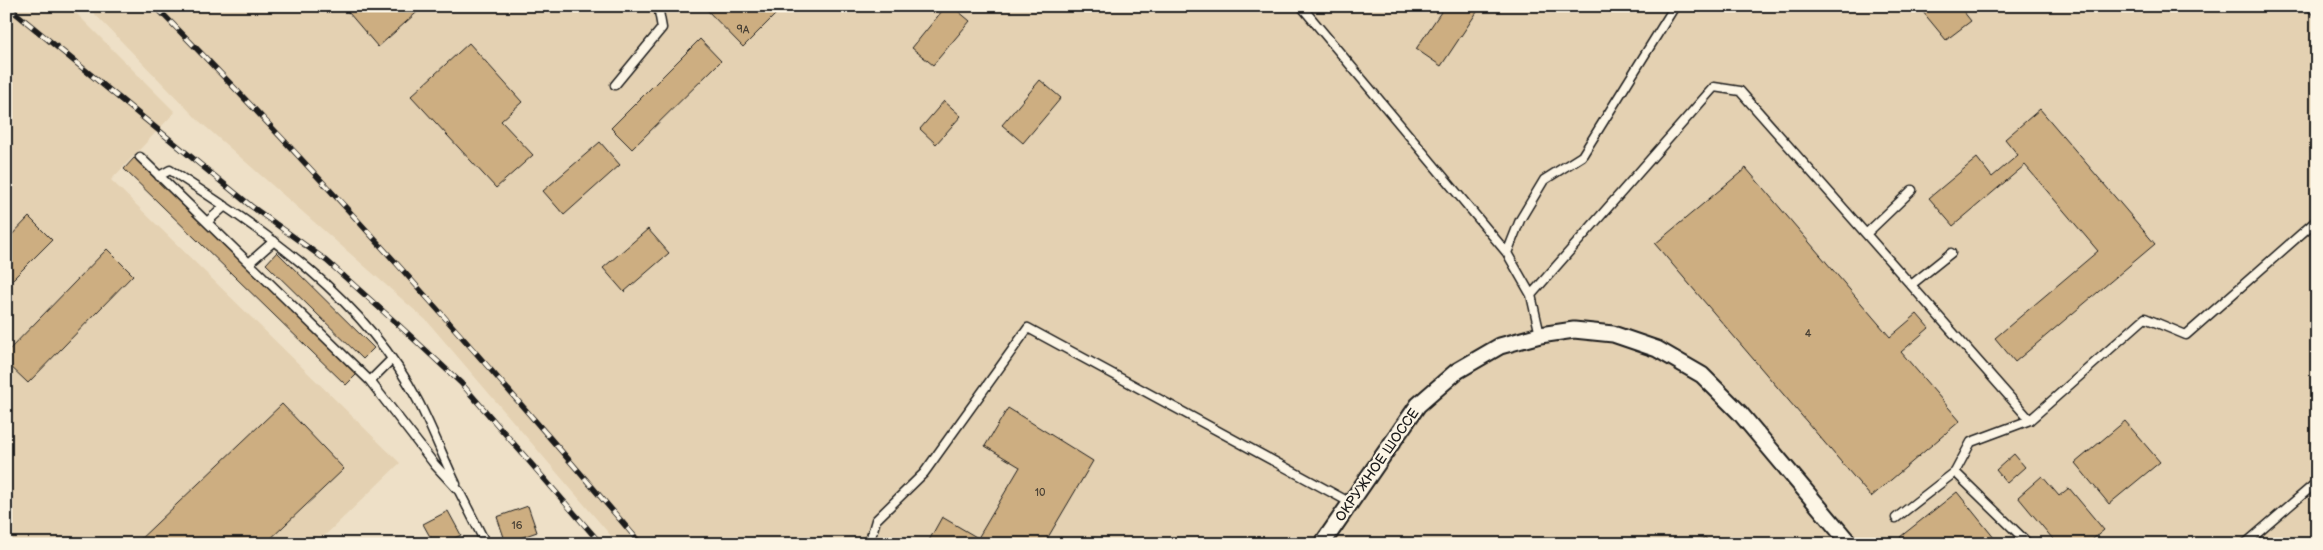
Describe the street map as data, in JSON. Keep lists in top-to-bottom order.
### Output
{
  "streets": {
    "street": ["ОКРУЖНОЕ ШОССЕ"]
  },
  "house_numbers": [
    "9А",
    "4",
    "10",
    "16"
  ]
}
